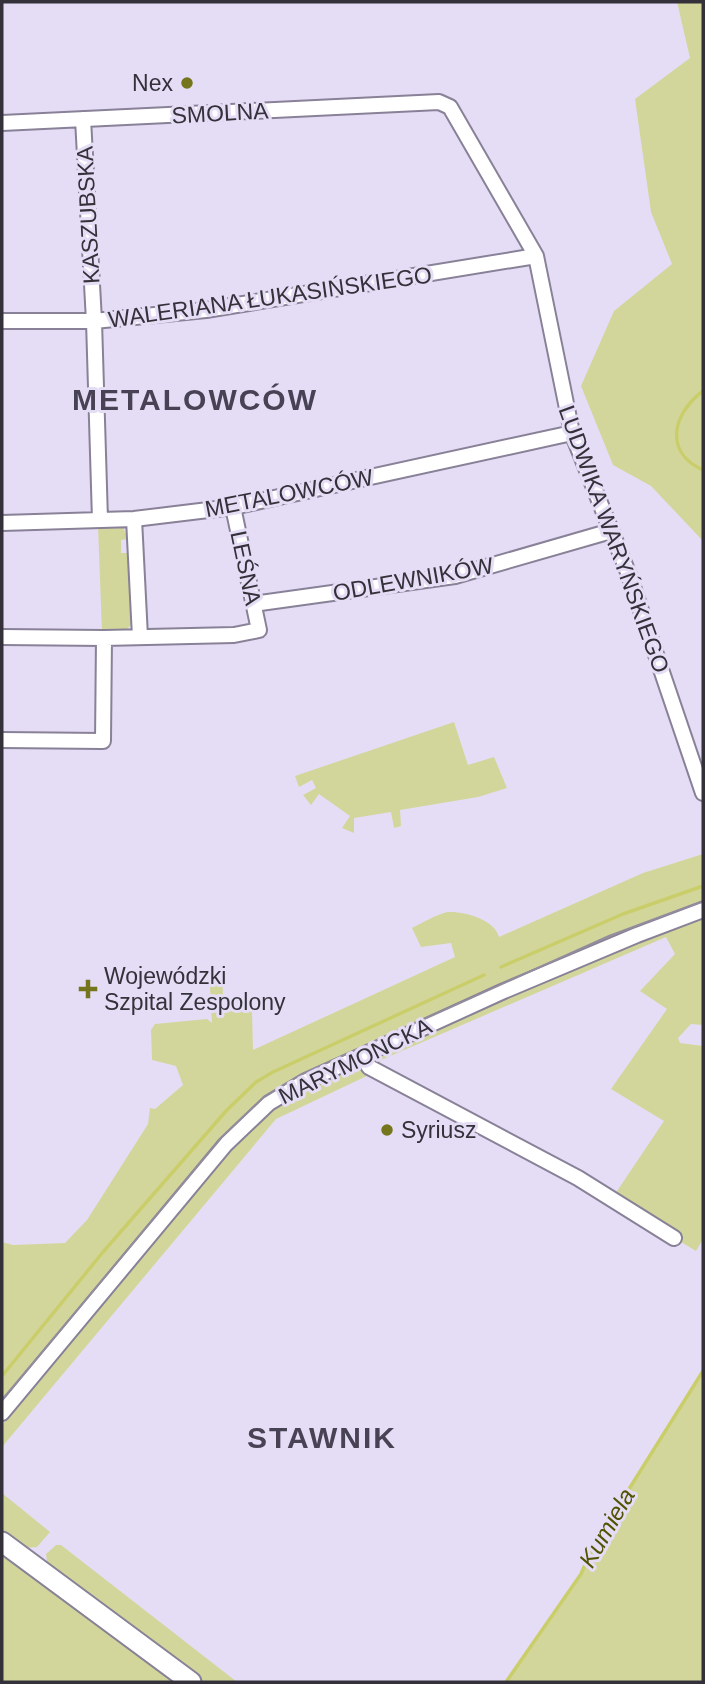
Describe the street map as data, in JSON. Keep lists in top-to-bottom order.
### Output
{
  "streets": {
    "street": [
      "SMOLNA",
      "KASZUBSKA",
      "WALERIANA ŁUKASIŃSKIEGO",
      "METALOWCÓW",
      "LUDWIKA WARYŃSKIEGO",
      "LEŚNA",
      "ODLEWNIKÓW",
      "MARYMONCKA"
    ]
  },
  "crossings": [
    ["SMOLNA", "KASZUBSKA"],
    ["SMOLNA", "LUDWIKA WARYŃSKIEGO"],
    ["KASZUBSKA", "WALERIANA ŁUKASIŃSKIEGO"],
    ["KASZUBSKA", "METALOWCÓW"],
    ["WALERIANA ŁUKASIŃSKIEGO", "LUDWIKA WARYŃSKIEGO"],
    ["METALOWCÓW", "LUDWIKA WARYŃSKIEGO"],
    ["METALOWCÓW", "LEŚNA"],
    ["LUDWIKA WARYŃSKIEGO", "ODLEWNIKÓW"],
    ["LEŚNA", "ODLEWNIKÓW"]
  ],
  "districts": ["METALOWCÓW", "STAWNIK"],
  "water": ["Kumiela"],
  "places": {
    "other": ["Nex", "Syriusz"],
    "health": ["Wojewódzki Szpital Zespolony"]
  }
}
